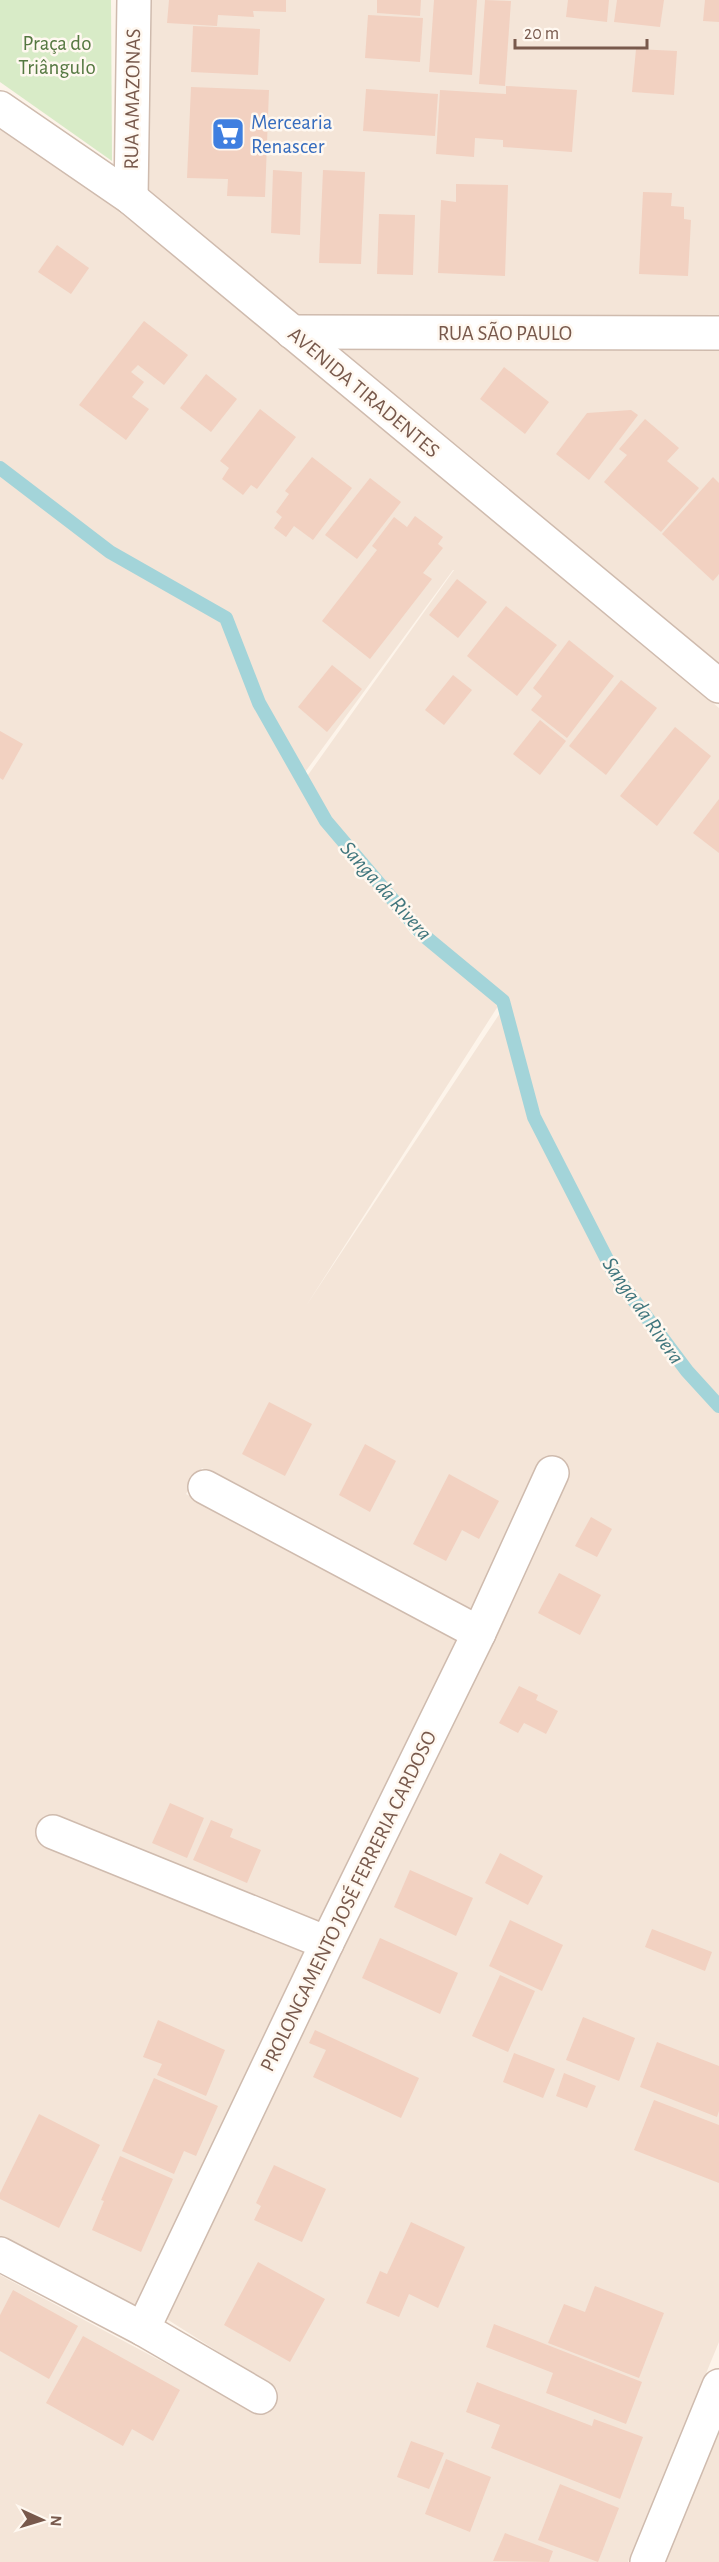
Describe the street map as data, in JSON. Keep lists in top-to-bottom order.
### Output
{
  "streets": {
    "street": [
      "RUA AMAZONAS",
      "RUA SÃO PAULO",
      "AVENIDA TIRADENTES",
      "PROLONGAMENTO JOSÉ FERRERIA CARDOSO"
    ]
  },
  "crossings": [
    ["RUA AMAZONAS", "AVENIDA TIRADENTES"],
    ["RUA SÃO PAULO", "AVENIDA TIRADENTES"]
  ],
  "water": ["Sanga da Rivera"],
  "parks": ["Praça do Triângulo"],
  "places": {
    "supermarket": ["Mercearia Renascer"]
  },
  "scale_bar": "20 m",
  "north": "right"
}
